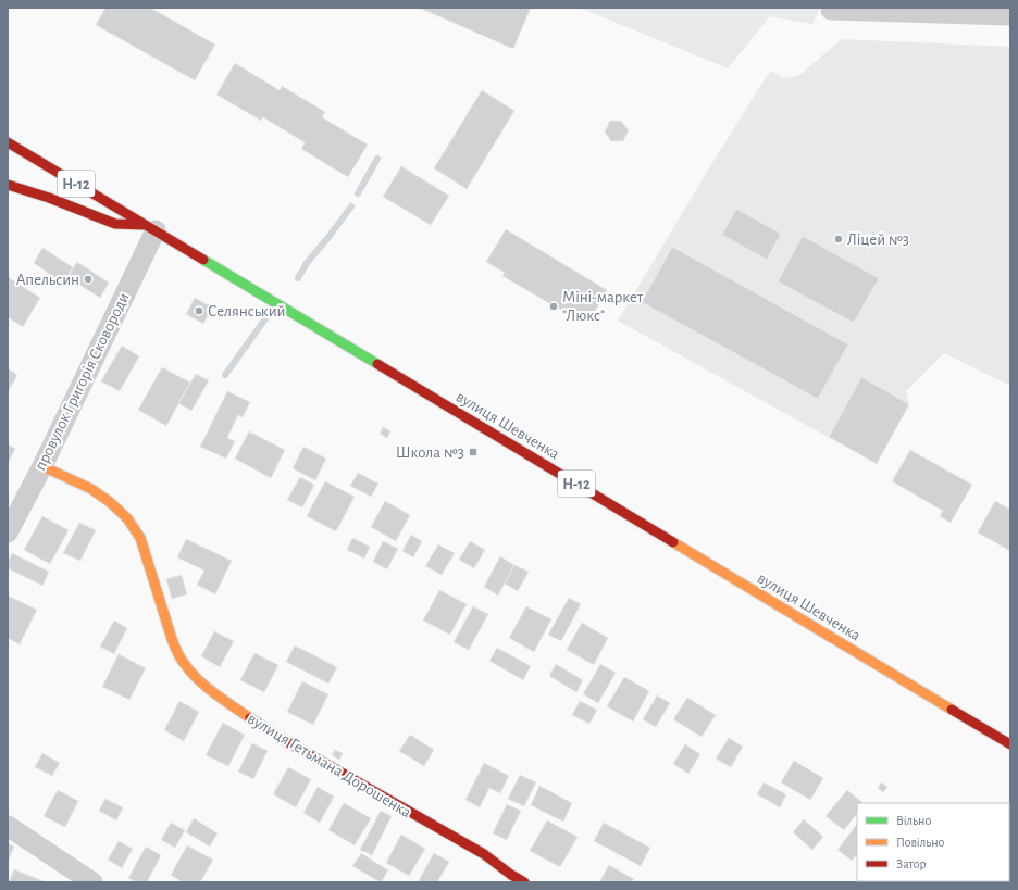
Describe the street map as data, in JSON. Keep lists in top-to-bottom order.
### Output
{
  "streets": {
    "main road": ["Н-12", "вулиця Шевченка", "вулиця Гетьмана Дорошенка"],
    "street": ["провулок Григорія Сковороди"]
  },
  "crossings": [
    ["провулок Григорія Сковороди", "вулиця Шевченка"],
    ["провулок Григорія Сковороди", "вулиця Гетьмана Дорошенка"]
  ],
  "places": {
    "other": [
      "Ліцей №3",
      "Апельсин",
      "Міні-маркет \"Люкс\"",
      "Селянський"
    ],
    "transit": ["Школа №3"]
  },
  "legend": ["Вільно", "Повільно", "Затор"]
}
